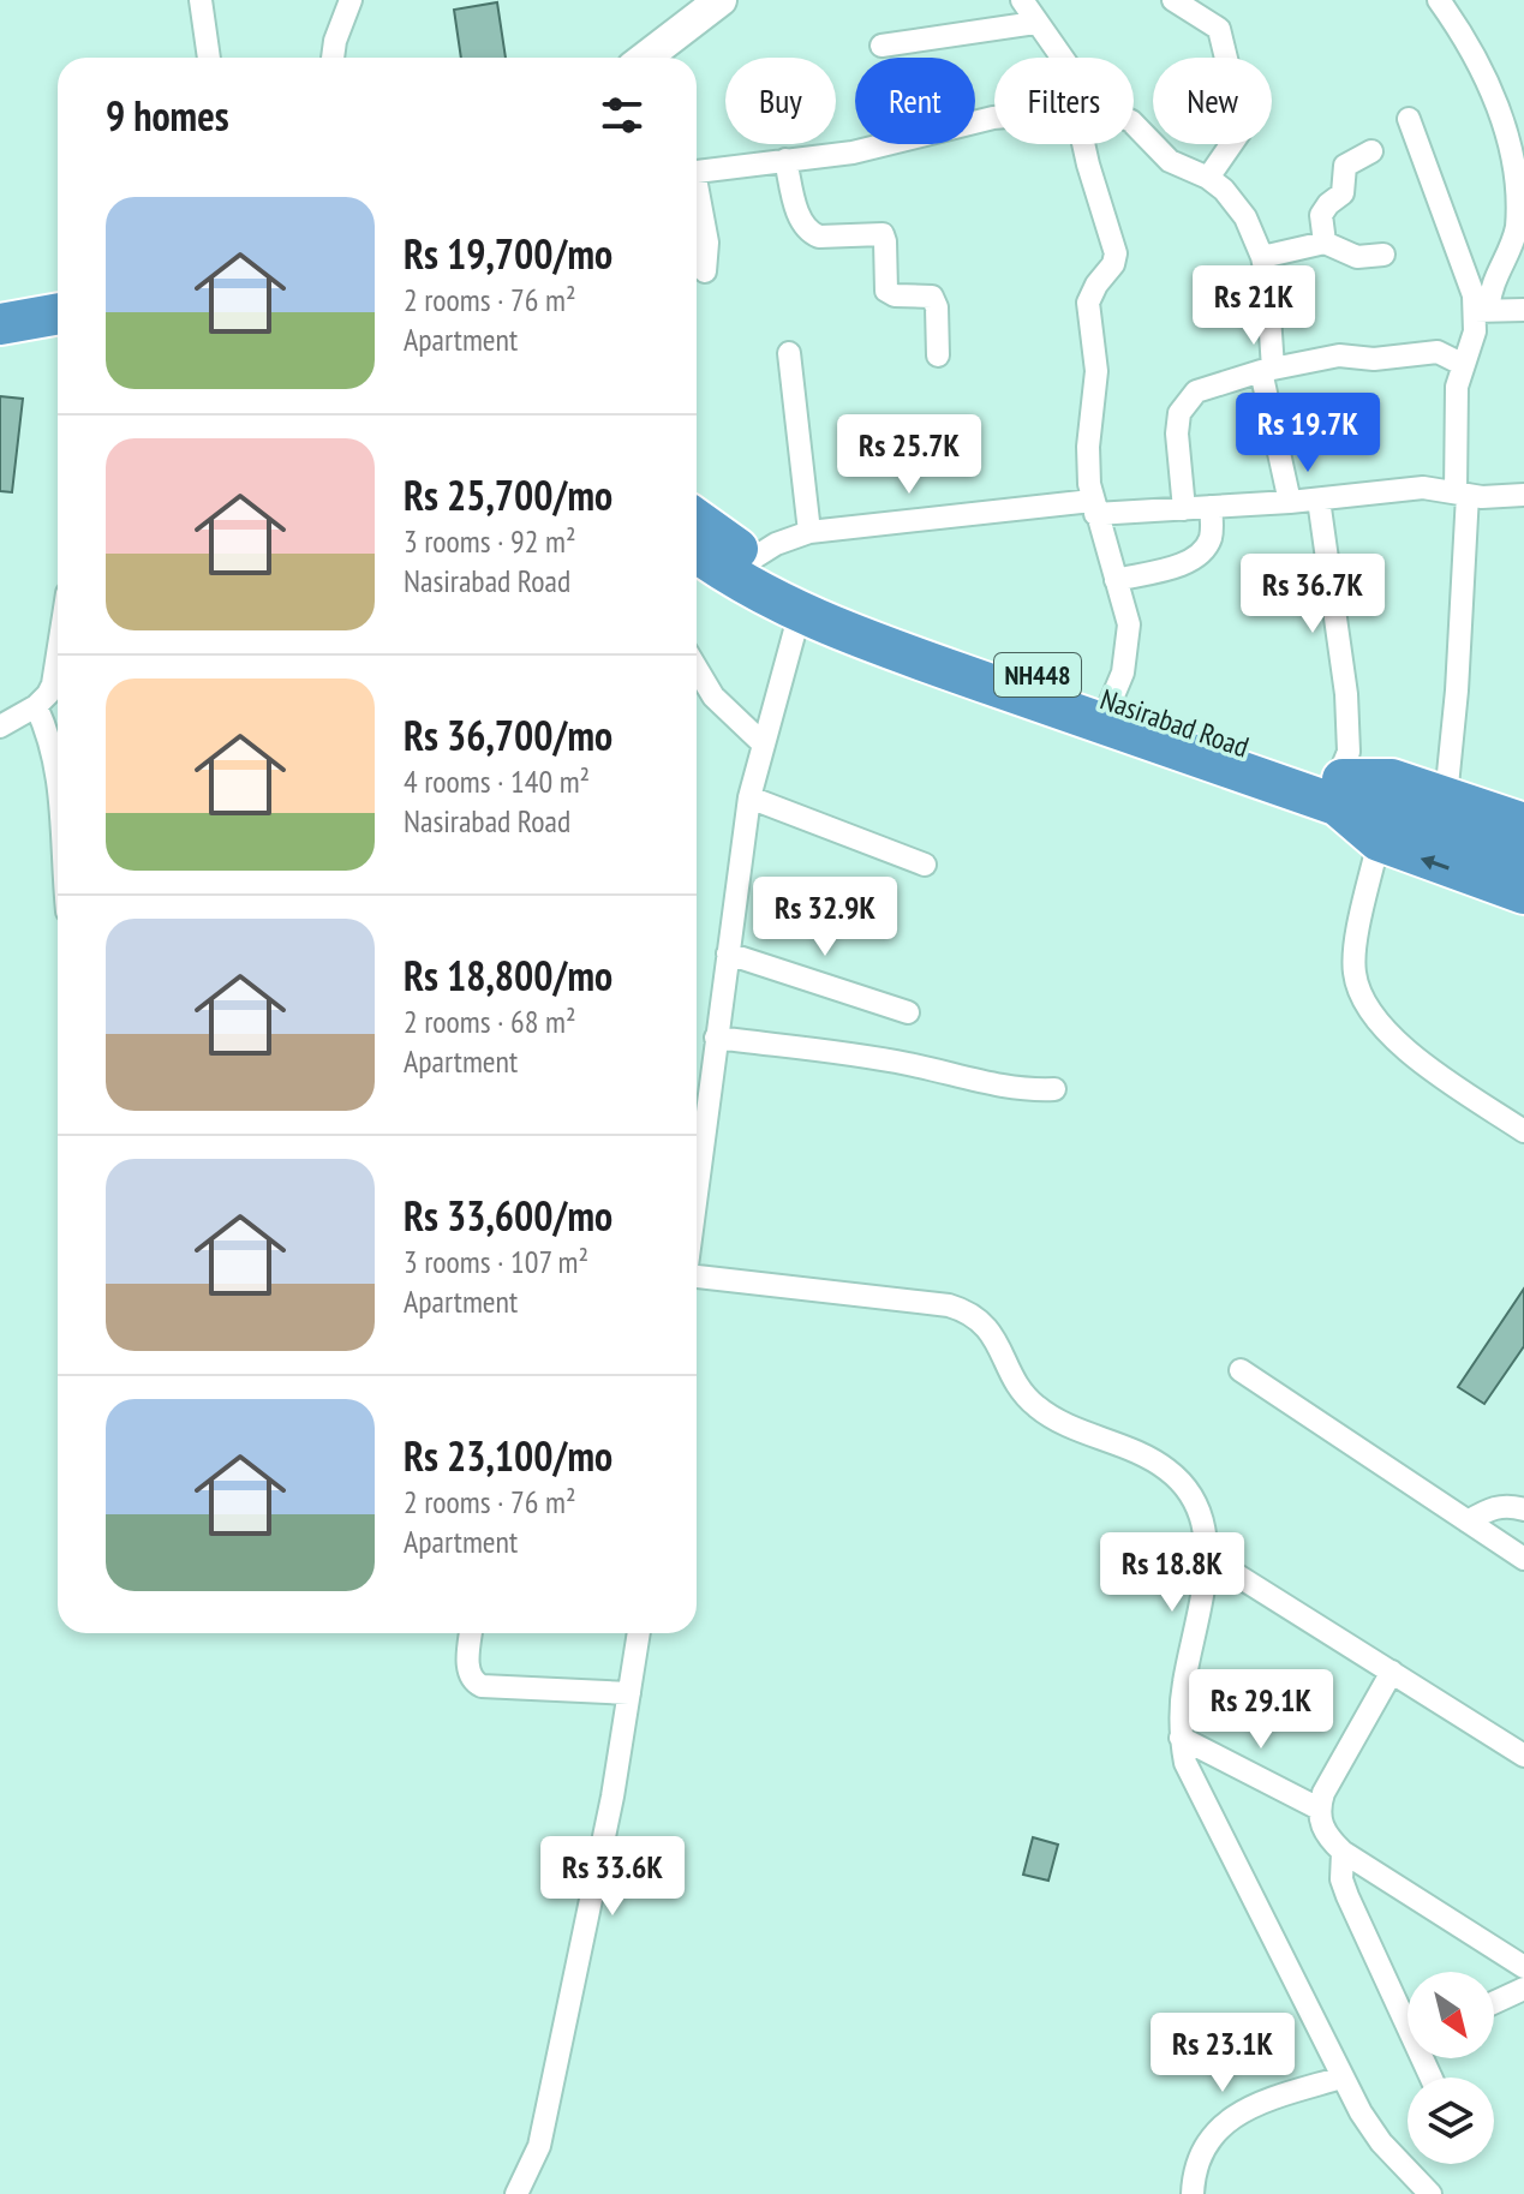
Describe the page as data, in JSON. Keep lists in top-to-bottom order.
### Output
{
  "streets": {
    "highway": ["NH448", "Nasirabad Road"]
  },
  "north": "bottom right",
  "page": {
    "chip": [
      "Buy",
      "Rent",
      "Filters",
      "New"
    ],
    "heading": "9 homes",
    "list": [
      {
        "name": "Rs 19,700/mo",
        "note": "2 rooms · 76 m² · Apartment"
      },
      {
        "name": "Rs 25,700/mo",
        "note": "3 rooms · 92 m² · Nasirabad Road"
      },
      {
        "name": "Rs 36,700/mo",
        "note": "4 rooms · 140 m² · Nasirabad Road"
      },
      {
        "name": "Rs 18,800/mo",
        "note": "2 rooms · 68 m² · Apartment"
      },
      {
        "name": "Rs 33,600/mo",
        "note": "3 rooms · 107 m² · Apartment"
      },
      {
        "name": "Rs 23,100/mo",
        "note": "2 rooms · 76 m² · Apartment"
      }
    ],
    "price": [
      "Rs 21K",
      "Rs 19.7K",
      "Rs 25.7K",
      "Rs 36.7K",
      "Rs 32.9K",
      "Rs 18.8K",
      "Rs 29.1K",
      "Rs 33.6K",
      "Rs 23.1K"
    ]
  }
}
